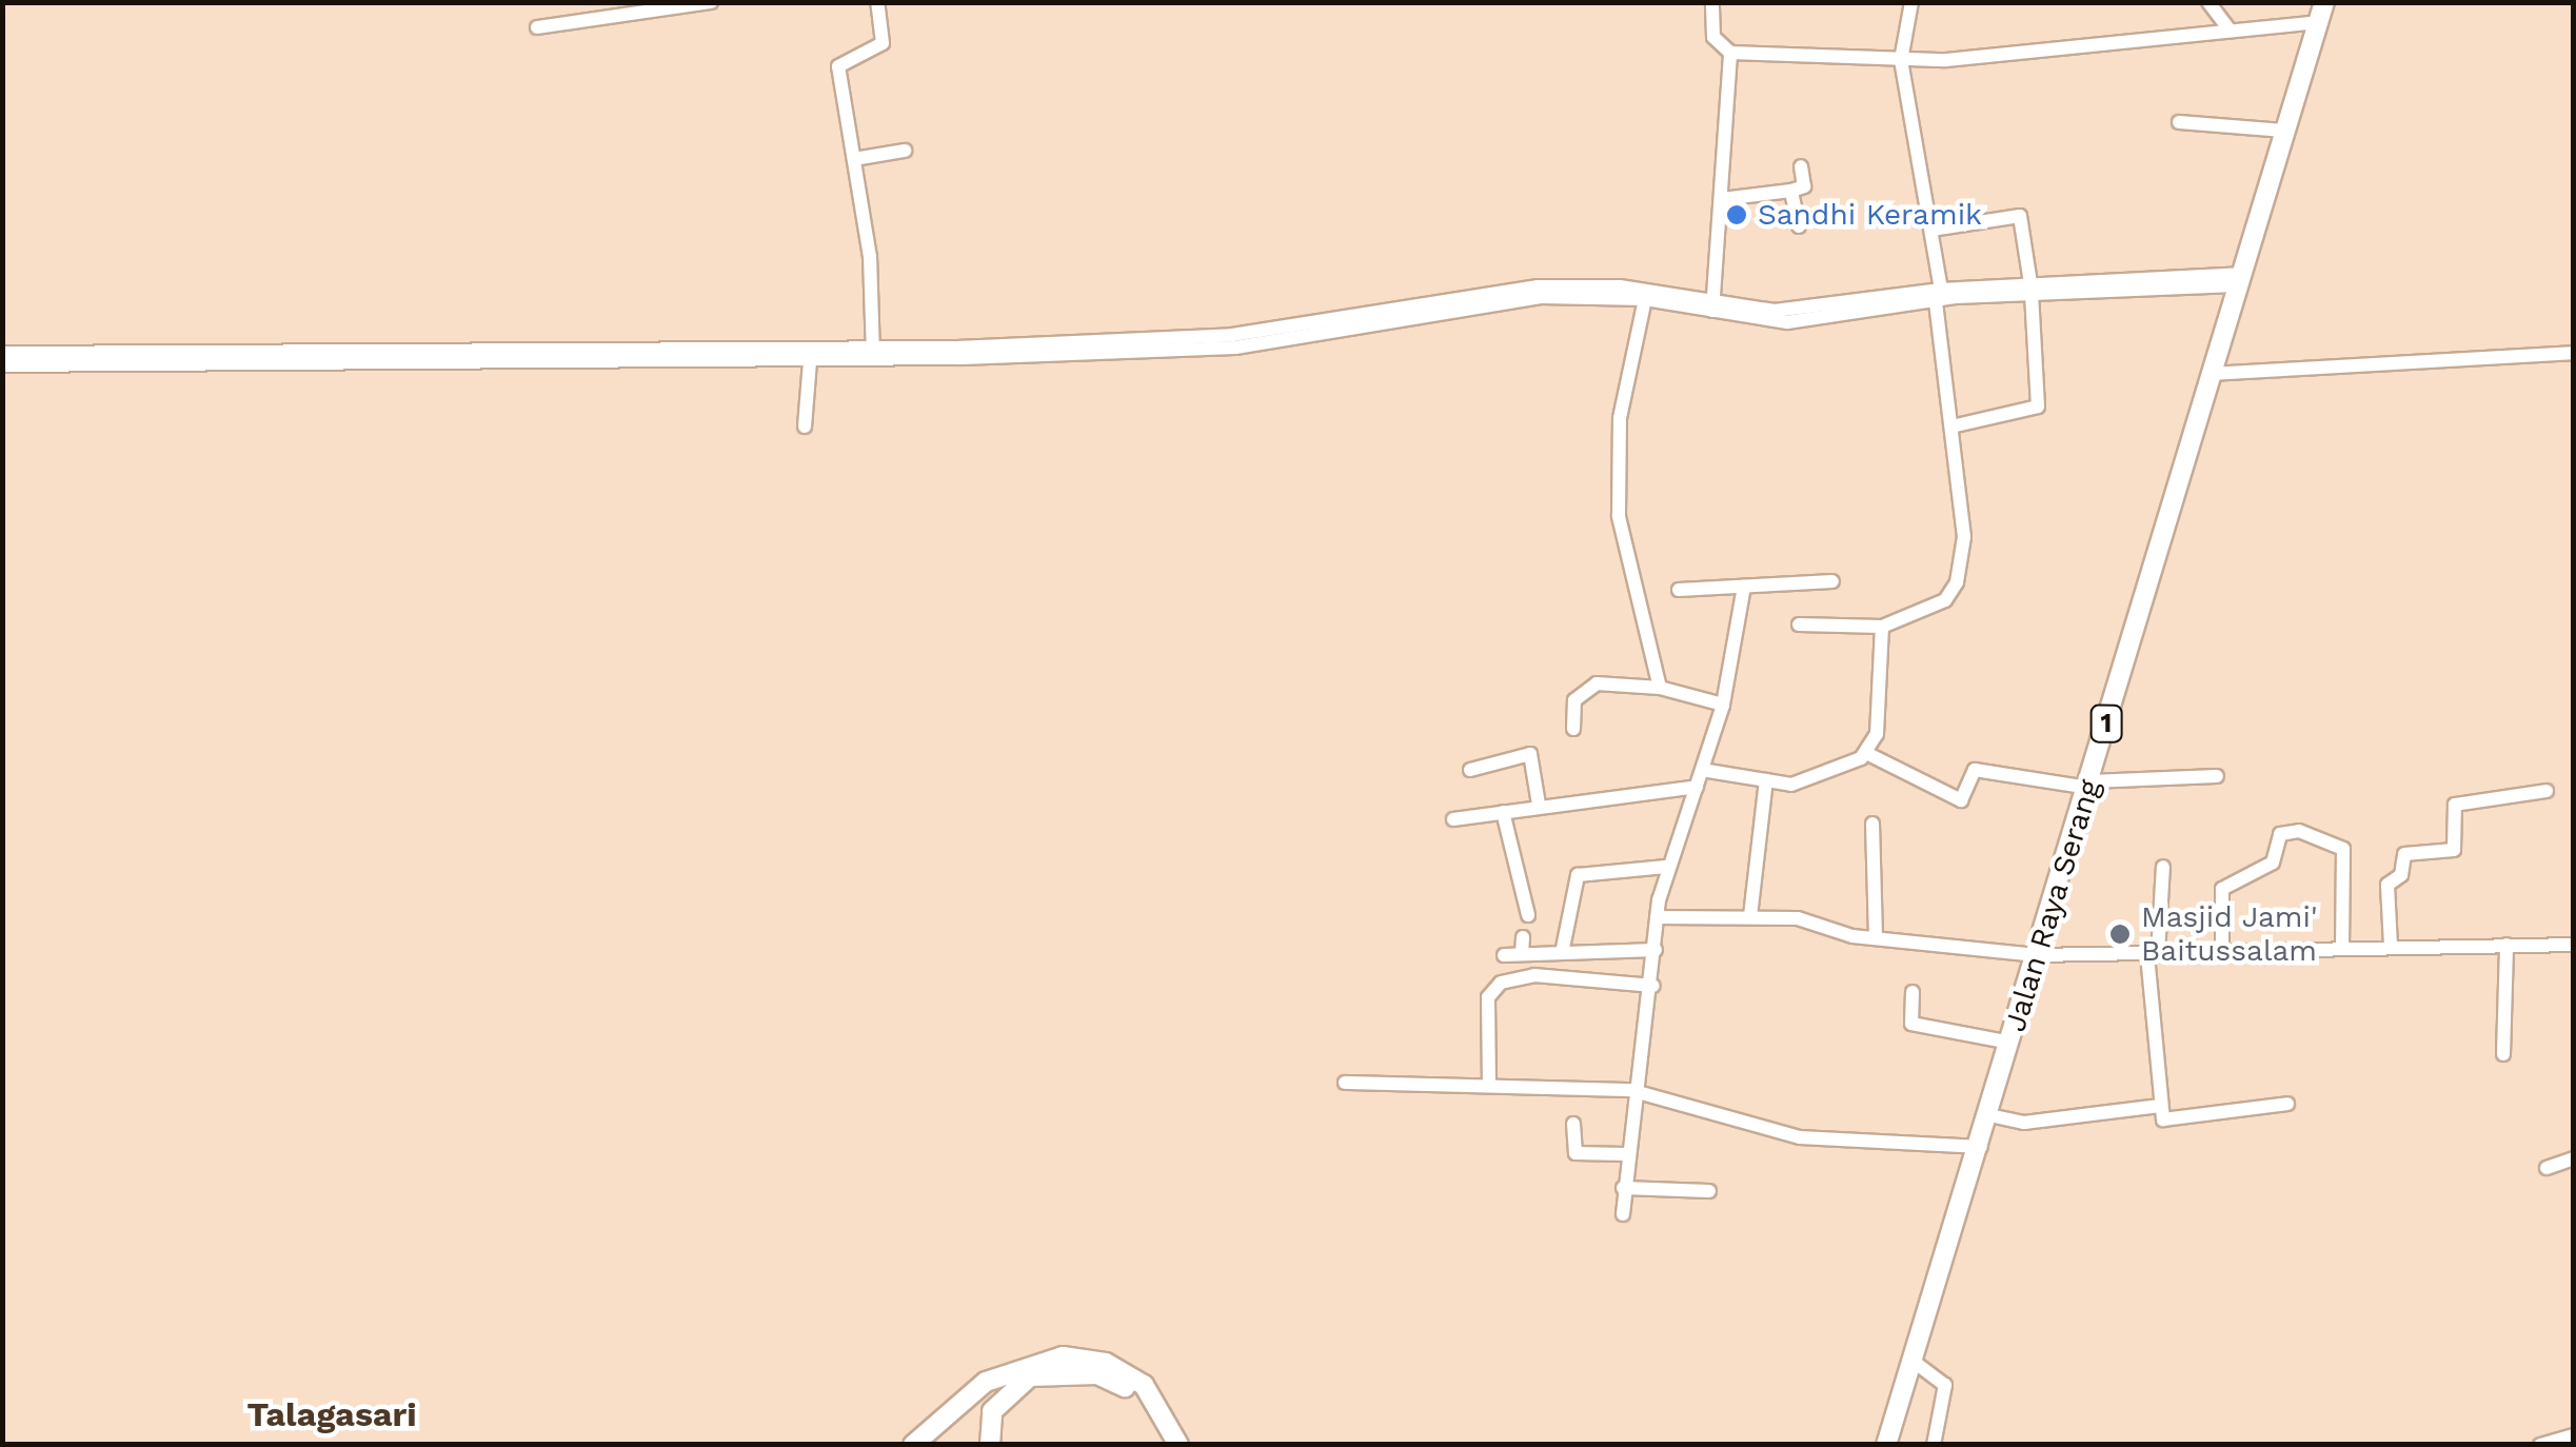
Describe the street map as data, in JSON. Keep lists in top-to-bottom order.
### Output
{
  "streets": {
    "highway": ["1", "Jalan Raya Serang"]
  },
  "districts": ["Talagasari"],
  "places": ["Sandhi Keramik", "Masjid Jami' Baitussalam"]
}
